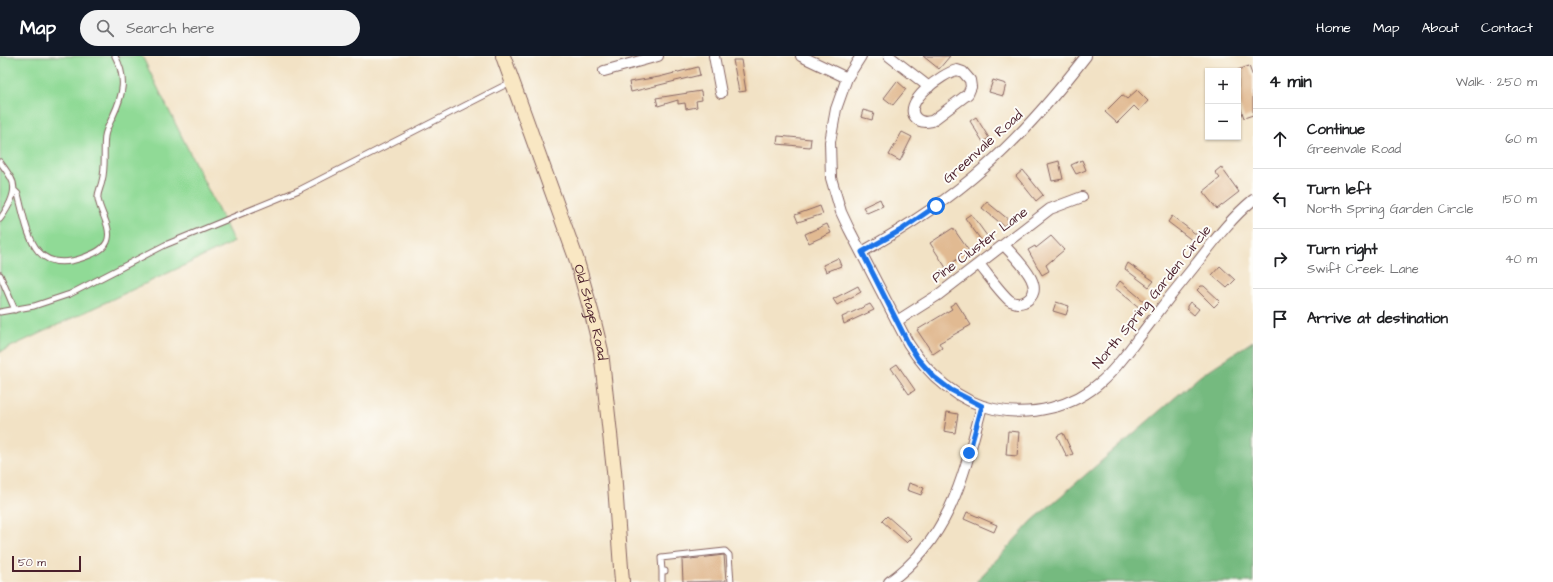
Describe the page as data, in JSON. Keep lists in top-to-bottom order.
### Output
{
  "streets": {
    "main road": ["Old Stage Road"],
    "street": ["Greenvale Road", "Pine Cluster Lane", "North Spring Garden Circle"]
  },
  "crossings": [
    ["Greenvale Road", "North Spring Garden Circle"],
    ["Pine Cluster Lane", "North Spring Garden Circle"]
  ],
  "scale_bar": "50 m",
  "page": {
    "header": "Map",
    "search": "Search here",
    "nav": [
      "Home",
      "Map",
      "About",
      "Contact"
    ],
    "heading": ["4 min", "Walk · 250 m"],
    "map_buttons": ["+", "−"],
    "list": [
      ["Continue", "Greenvale Road", "60 m"],
      ["Turn left", "North Spring Garden Circle", "150 m"],
      ["Turn right", "Swift Creek Lane", "40 m"],
      "Arrive at destination"
    ],
    "scale": "50 m"
  }
}
